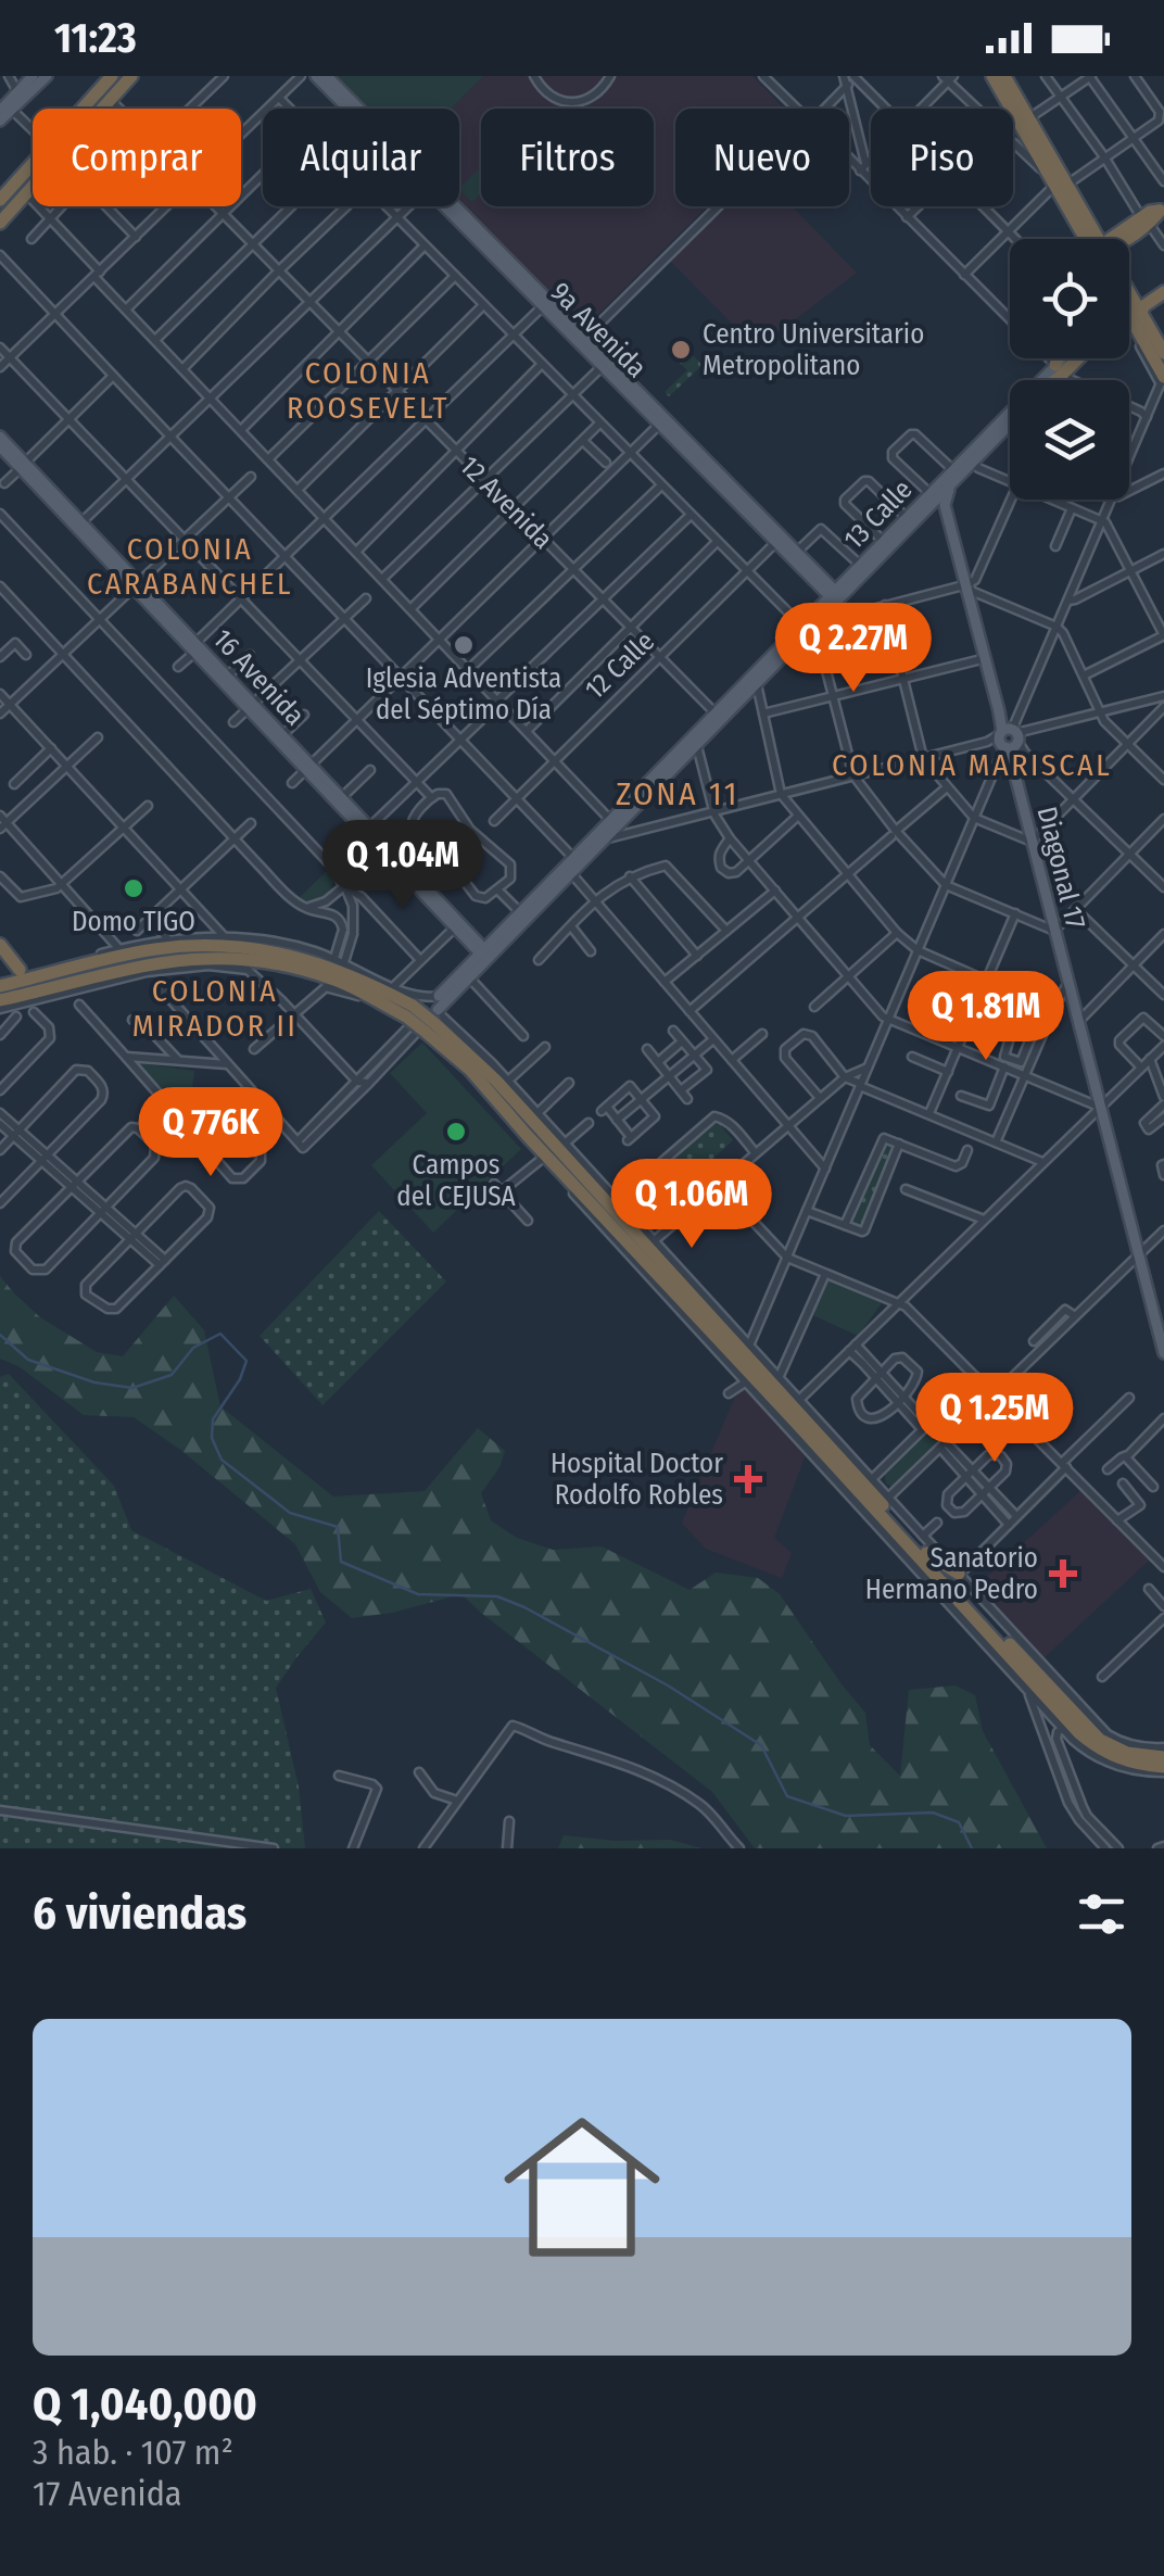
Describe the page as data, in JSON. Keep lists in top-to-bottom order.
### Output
{
  "streets": {
    "main road": [
      "9a Avenida",
      "13 Calle",
      "16 Avenida",
      "Diagonal 17"
    ],
    "street": ["12 Avenida", "12 Calle"]
  },
  "crossings": [
    ["9a Avenida", "13 Calle"],
    ["9a Avenida", "12 Calle"],
    ["12 Avenida", "13 Calle"],
    ["12 Avenida", "12 Calle"],
    ["13 Calle", "16 Avenida"],
    ["13 Calle", "Diagonal 17"]
  ],
  "districts": [
    "COLONIA ROOSEVELT",
    "COLONIA CARABANCHEL",
    "COLONIA MARISCAL",
    "ZONA 11",
    "COLONIA MIRADOR II"
  ],
  "places": {
    "other": [
      "Centro Universitario Metropolitano",
      "Iglesia Adventista del Séptimo Día",
      "Domo TIGO",
      "Campos del CEJUSA"
    ],
    "health": ["Hospital Doctor Rodolfo Robles", "Sanatorio Hermano Pedro"]
  },
  "page": {
    "status": "11:23",
    "chip": [
      "Comprar",
      "Alquilar",
      "Filtros",
      "Nuevo",
      "Piso"
    ],
    "price": [
      "Q 2.27M",
      "Q 1.04M",
      "Q 1.81M",
      "Q 776K",
      "Q 1.06M",
      "Q 1.25M"
    ],
    "heading": "6 viviendas",
    "list": [
      {
        "name": "Q 1,040,000",
        "note": "3 hab. · 107 m² · 17 Avenida"
      }
    ]
  }
}
